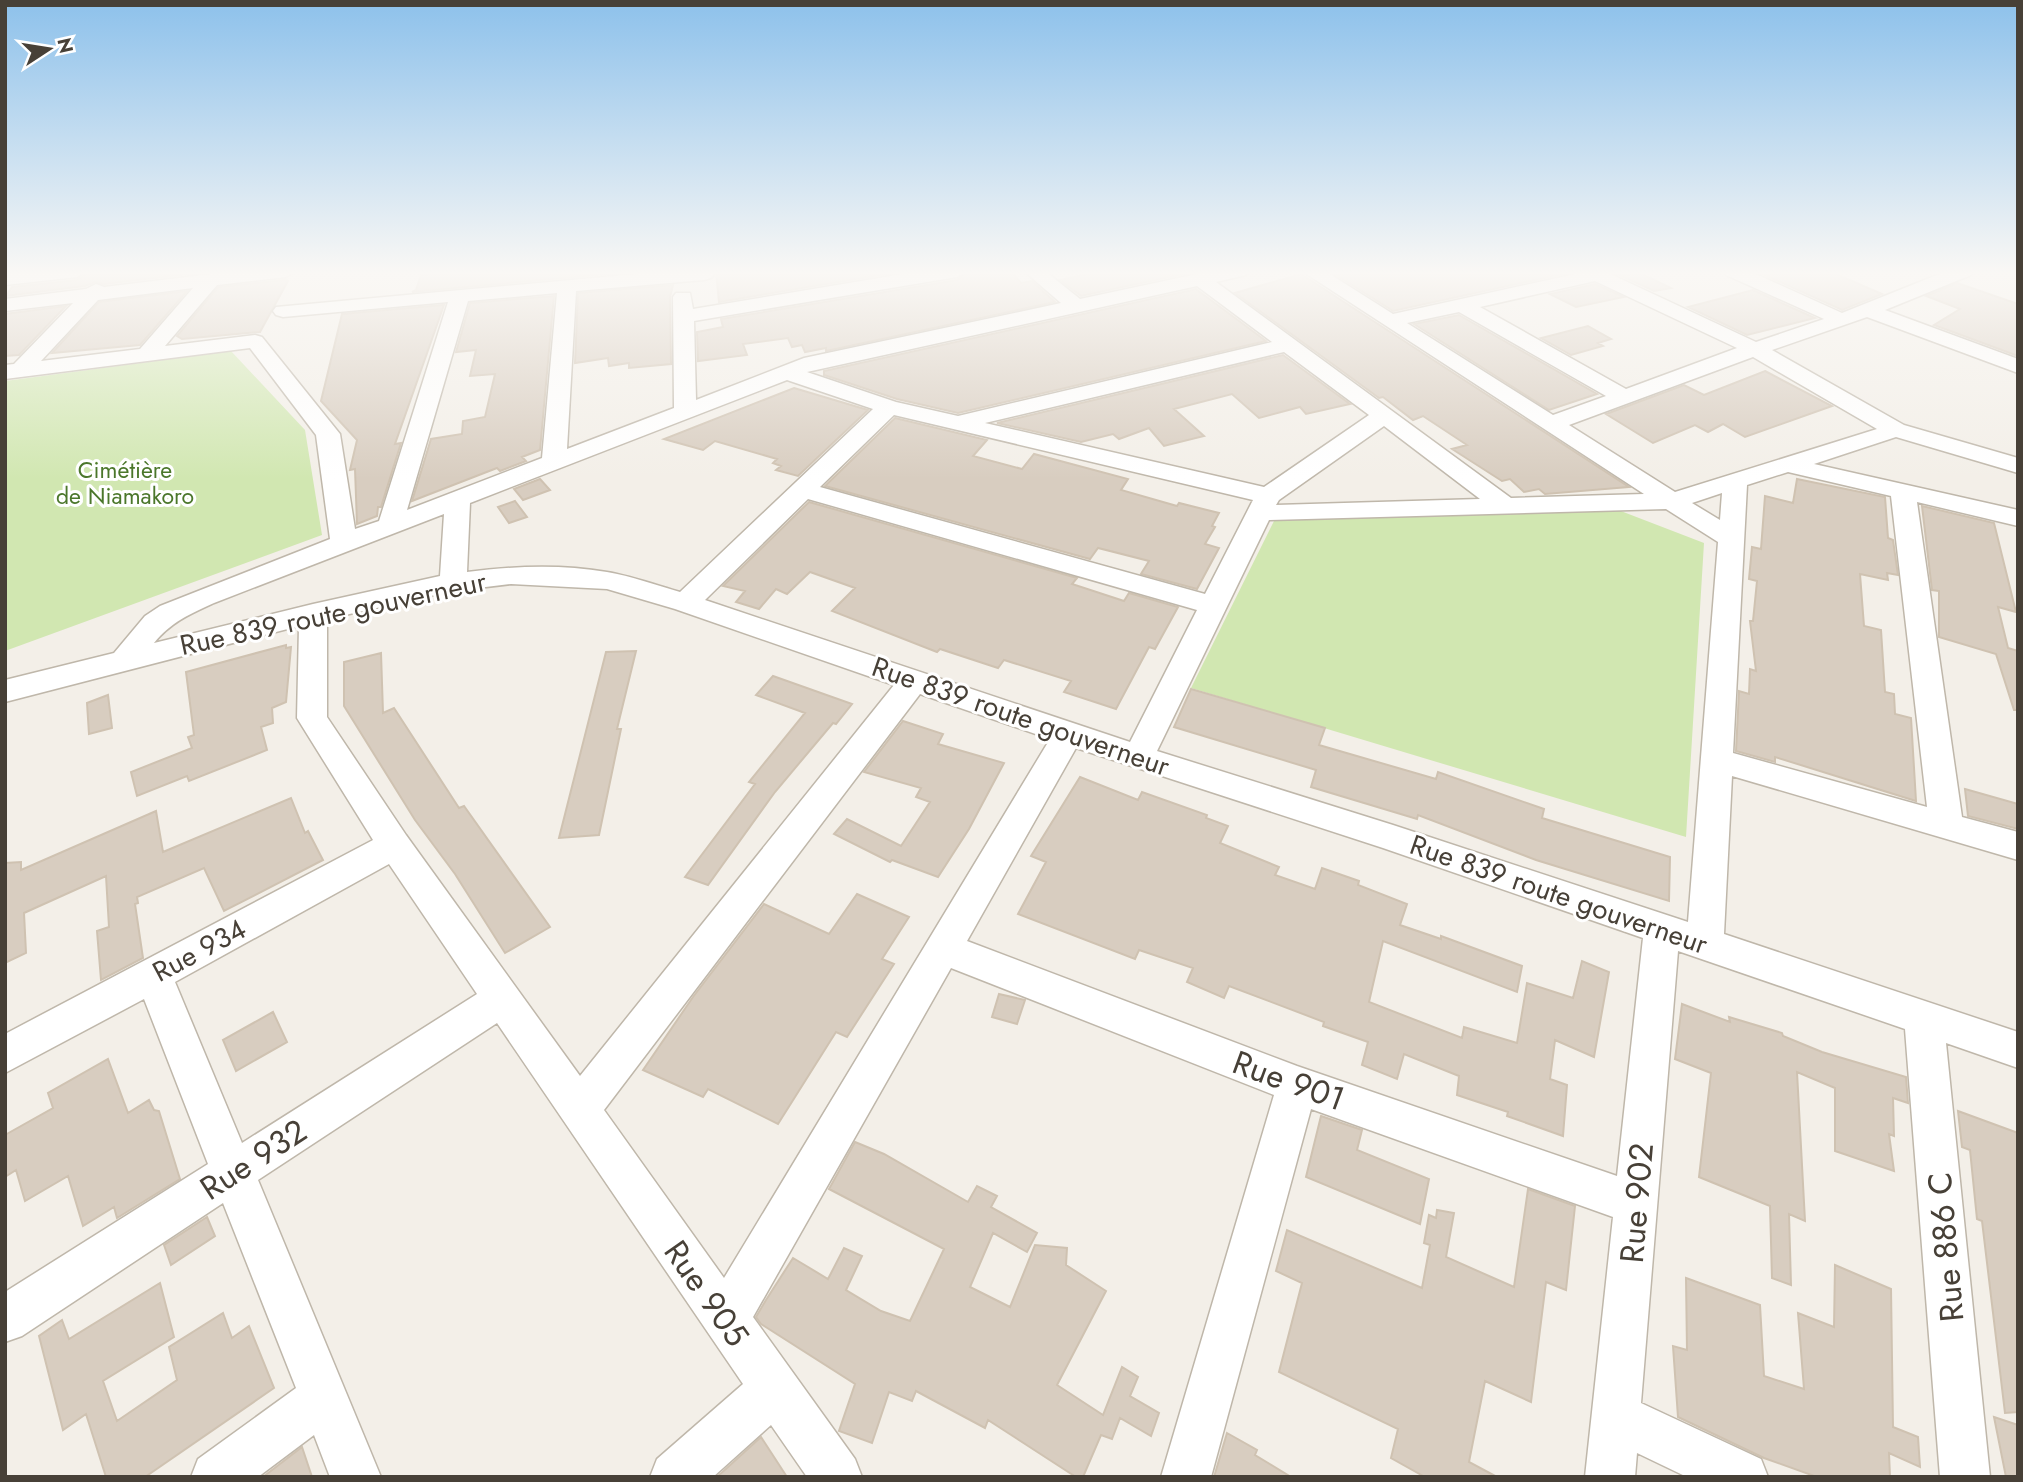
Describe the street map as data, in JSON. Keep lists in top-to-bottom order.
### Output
{
  "streets": {
    "street": [
      "Rue 839 route gouverneur",
      "Rue 934",
      "Rue 901",
      "Rue 932",
      "Rue 902",
      "Rue 886 C",
      "Rue 905"
    ]
  },
  "crossings": [
    ["Rue 839 route gouverneur", "Rue 902"],
    ["Rue 839 route gouverneur", "Rue 886 C"],
    ["Rue 839 route gouverneur", "Rue 905"],
    ["Rue 934", "Rue 905"],
    ["Rue 901", "Rue 902"],
    ["Rue 932", "Rue 905"]
  ],
  "parks": ["Cimétière de Niamakoro"],
  "north": "right"
}
